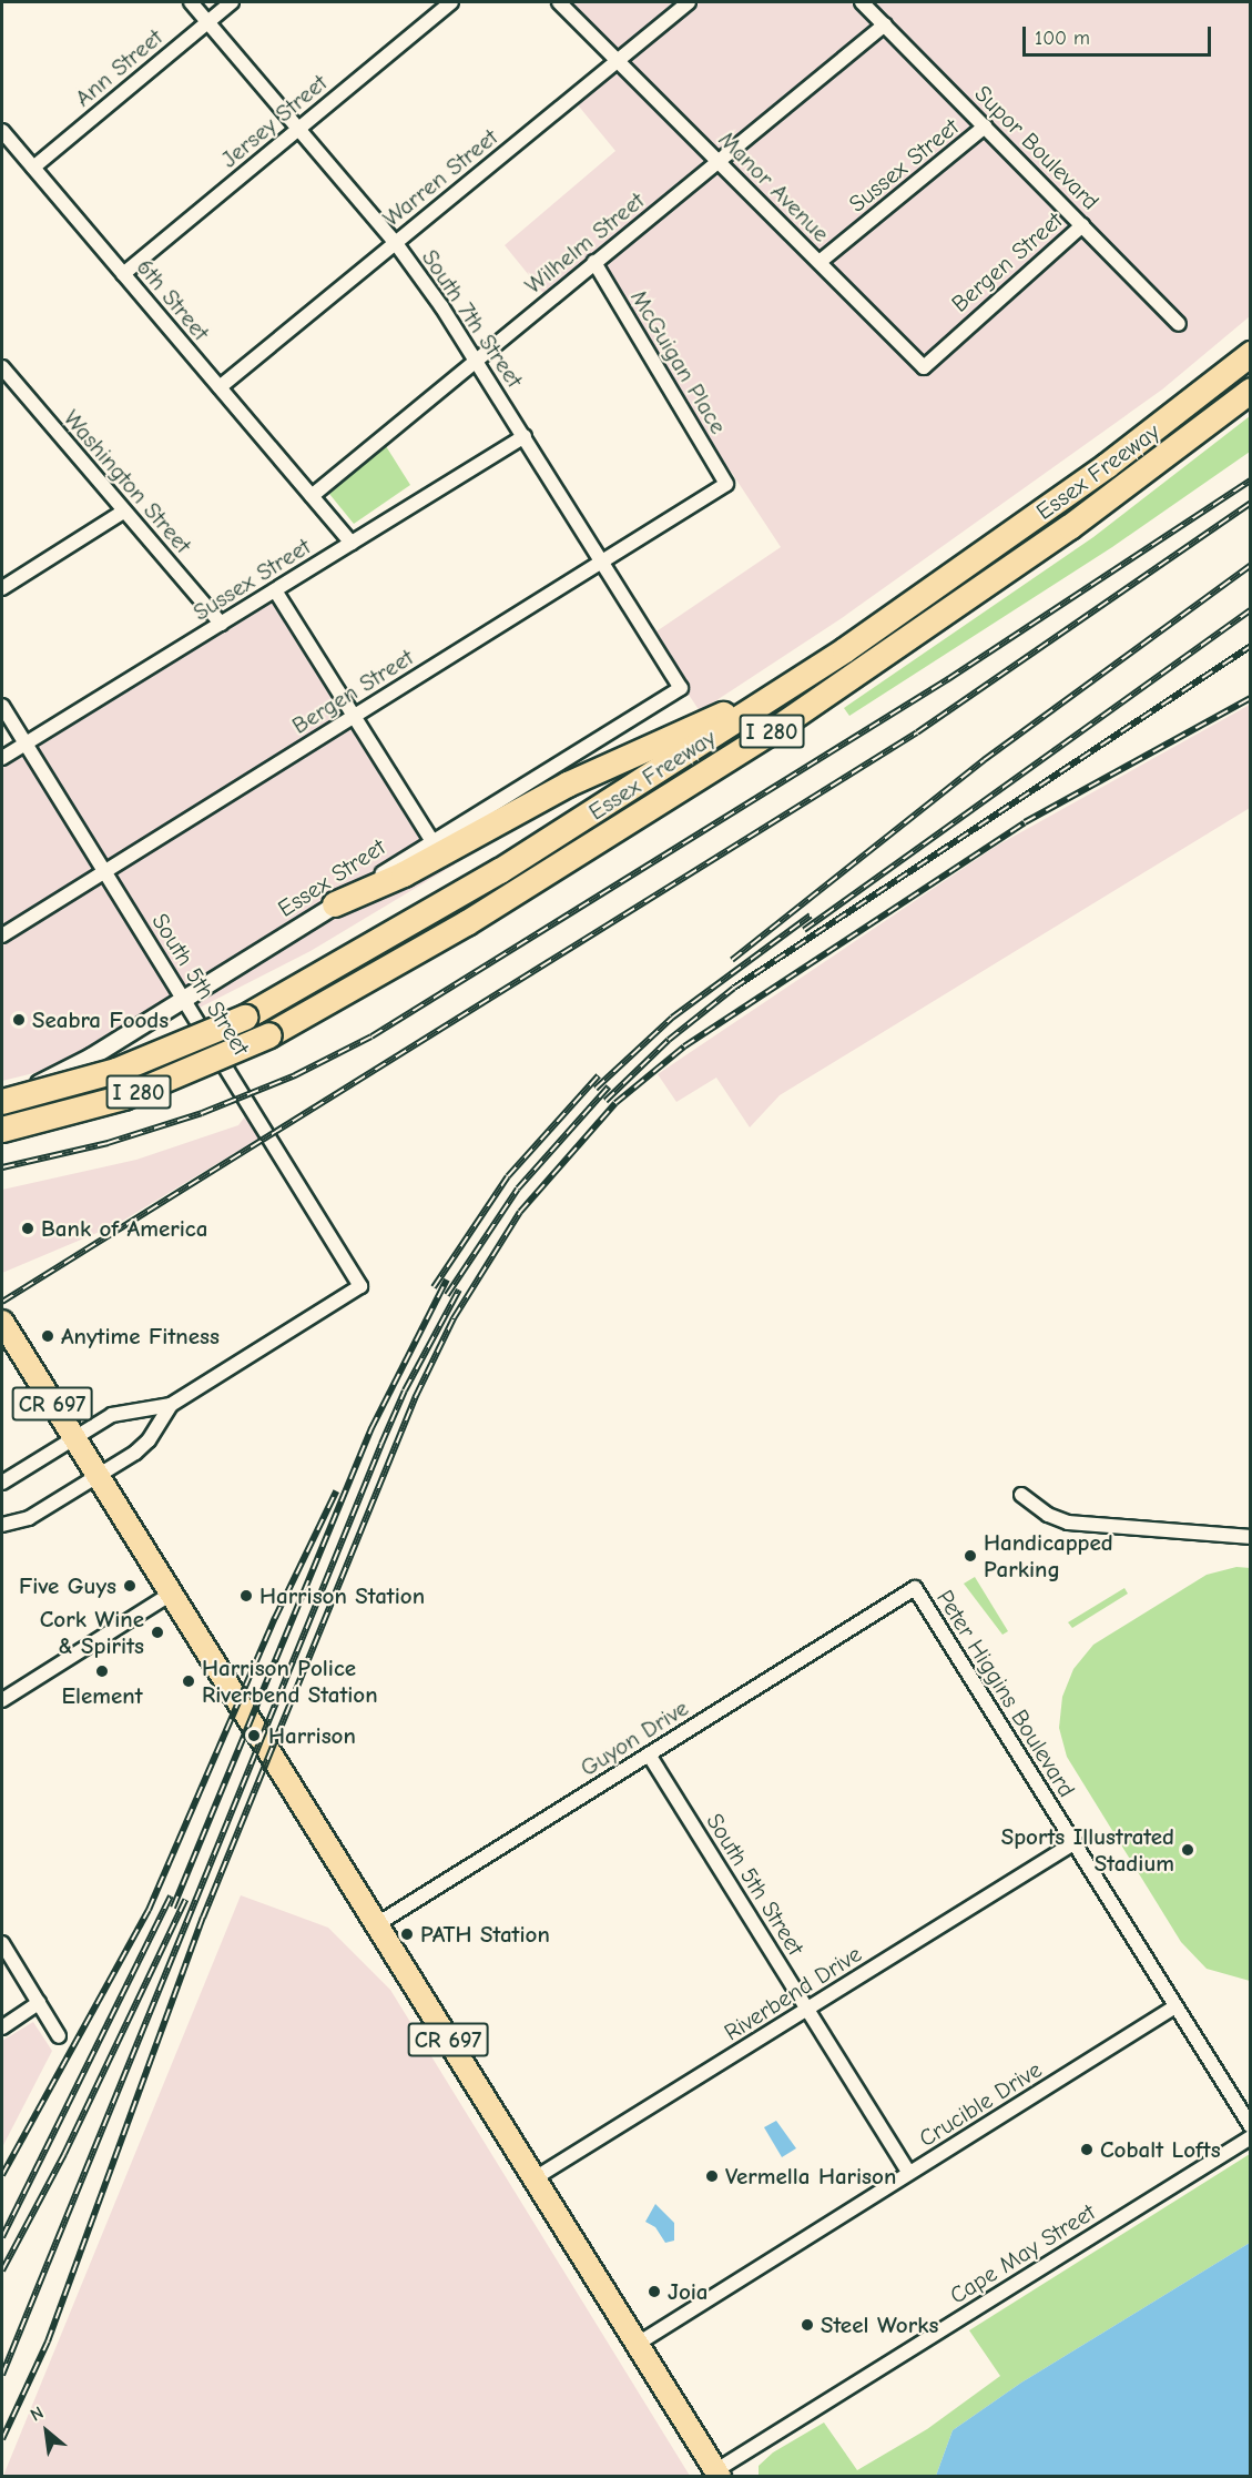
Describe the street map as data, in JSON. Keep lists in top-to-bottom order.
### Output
{
  "streets": {
    "highway": ["Essex Freeway", "I 280"],
    "main road": ["CR 697"],
    "street": [
      "Ann Street",
      "Jersey Street",
      "Supor Boulevard",
      "Sussex Street",
      "Warren Street",
      "Manor Avenue",
      "Wilhelm Street",
      "Bergen Street",
      "6th Street",
      "South 7th Street",
      "McGuigan Place",
      "Washington Street",
      "Essex Street",
      "South 5th Street",
      "Peter Higgins Boulevard",
      "Guyon Drive",
      "Riverbend Drive",
      "Crucible Drive",
      "Cape May Street"
    ]
  },
  "crossings": [
    ["Ann Street", "6th Street"],
    ["Ann Street", "South 7th Street"],
    ["Jersey Street", "6th Street"],
    ["Jersey Street", "South 7th Street"],
    ["Supor Boulevard", "Sussex Street"],
    ["Supor Boulevard", "Wilhelm Street"],
    ["Supor Boulevard", "Bergen Street"],
    ["Sussex Street", "Manor Avenue"],
    ["Sussex Street", "6th Street"],
    ["Sussex Street", "South 7th Street"],
    ["Sussex Street", "Washington Street"],
    ["Sussex Street", "South 5th Street"],
    ["Warren Street", "Manor Avenue"],
    ["Warren Street", "6th Street"],
    ["Warren Street", "South 7th Street"],
    ["Manor Avenue", "Wilhelm Street"],
    ["Manor Avenue", "Bergen Street"],
    ["Wilhelm Street", "6th Street"],
    ["Wilhelm Street", "South 7th Street"],
    ["Wilhelm Street", "McGuigan Place"],
    ["Bergen Street", "South 7th Street"],
    ["Bergen Street", "McGuigan Place"],
    ["Bergen Street", "South 5th Street"],
    ["South 7th Street", "Essex Street"],
    ["Essex Freeway", "Essex Street"],
    ["Essex Street", "South 5th Street"],
    ["South 5th Street", "Guyon Drive"],
    ["South 5th Street", "Riverbend Drive"],
    ["South 5th Street", "Crucible Drive"],
    ["CR 697", "Guyon Drive"],
    ["CR 697", "Riverbend Drive"],
    ["CR 697", "Crucible Drive"],
    ["CR 697", "Cape May Street"],
    ["Peter Higgins Boulevard", "Guyon Drive"],
    ["Peter Higgins Boulevard", "Riverbend Drive"],
    ["Peter Higgins Boulevard", "Crucible Drive"]
  ],
  "places": [
    "Seabra Foods",
    "Bank of America",
    "Anytime Fitness",
    "Handicapped Parking",
    "Five Guys",
    "Harrison Station",
    "Cork Wine & Spirits",
    "Element",
    "Harrison Police Riverbend Station",
    "Harrison",
    "Sports Illustrated Stadium",
    "PATH Station",
    "Cobalt Lofts",
    "Vermella Harison",
    "Joia",
    "Steel Works"
  ],
  "scale_bar": "100 m",
  "north": "top left"
}
